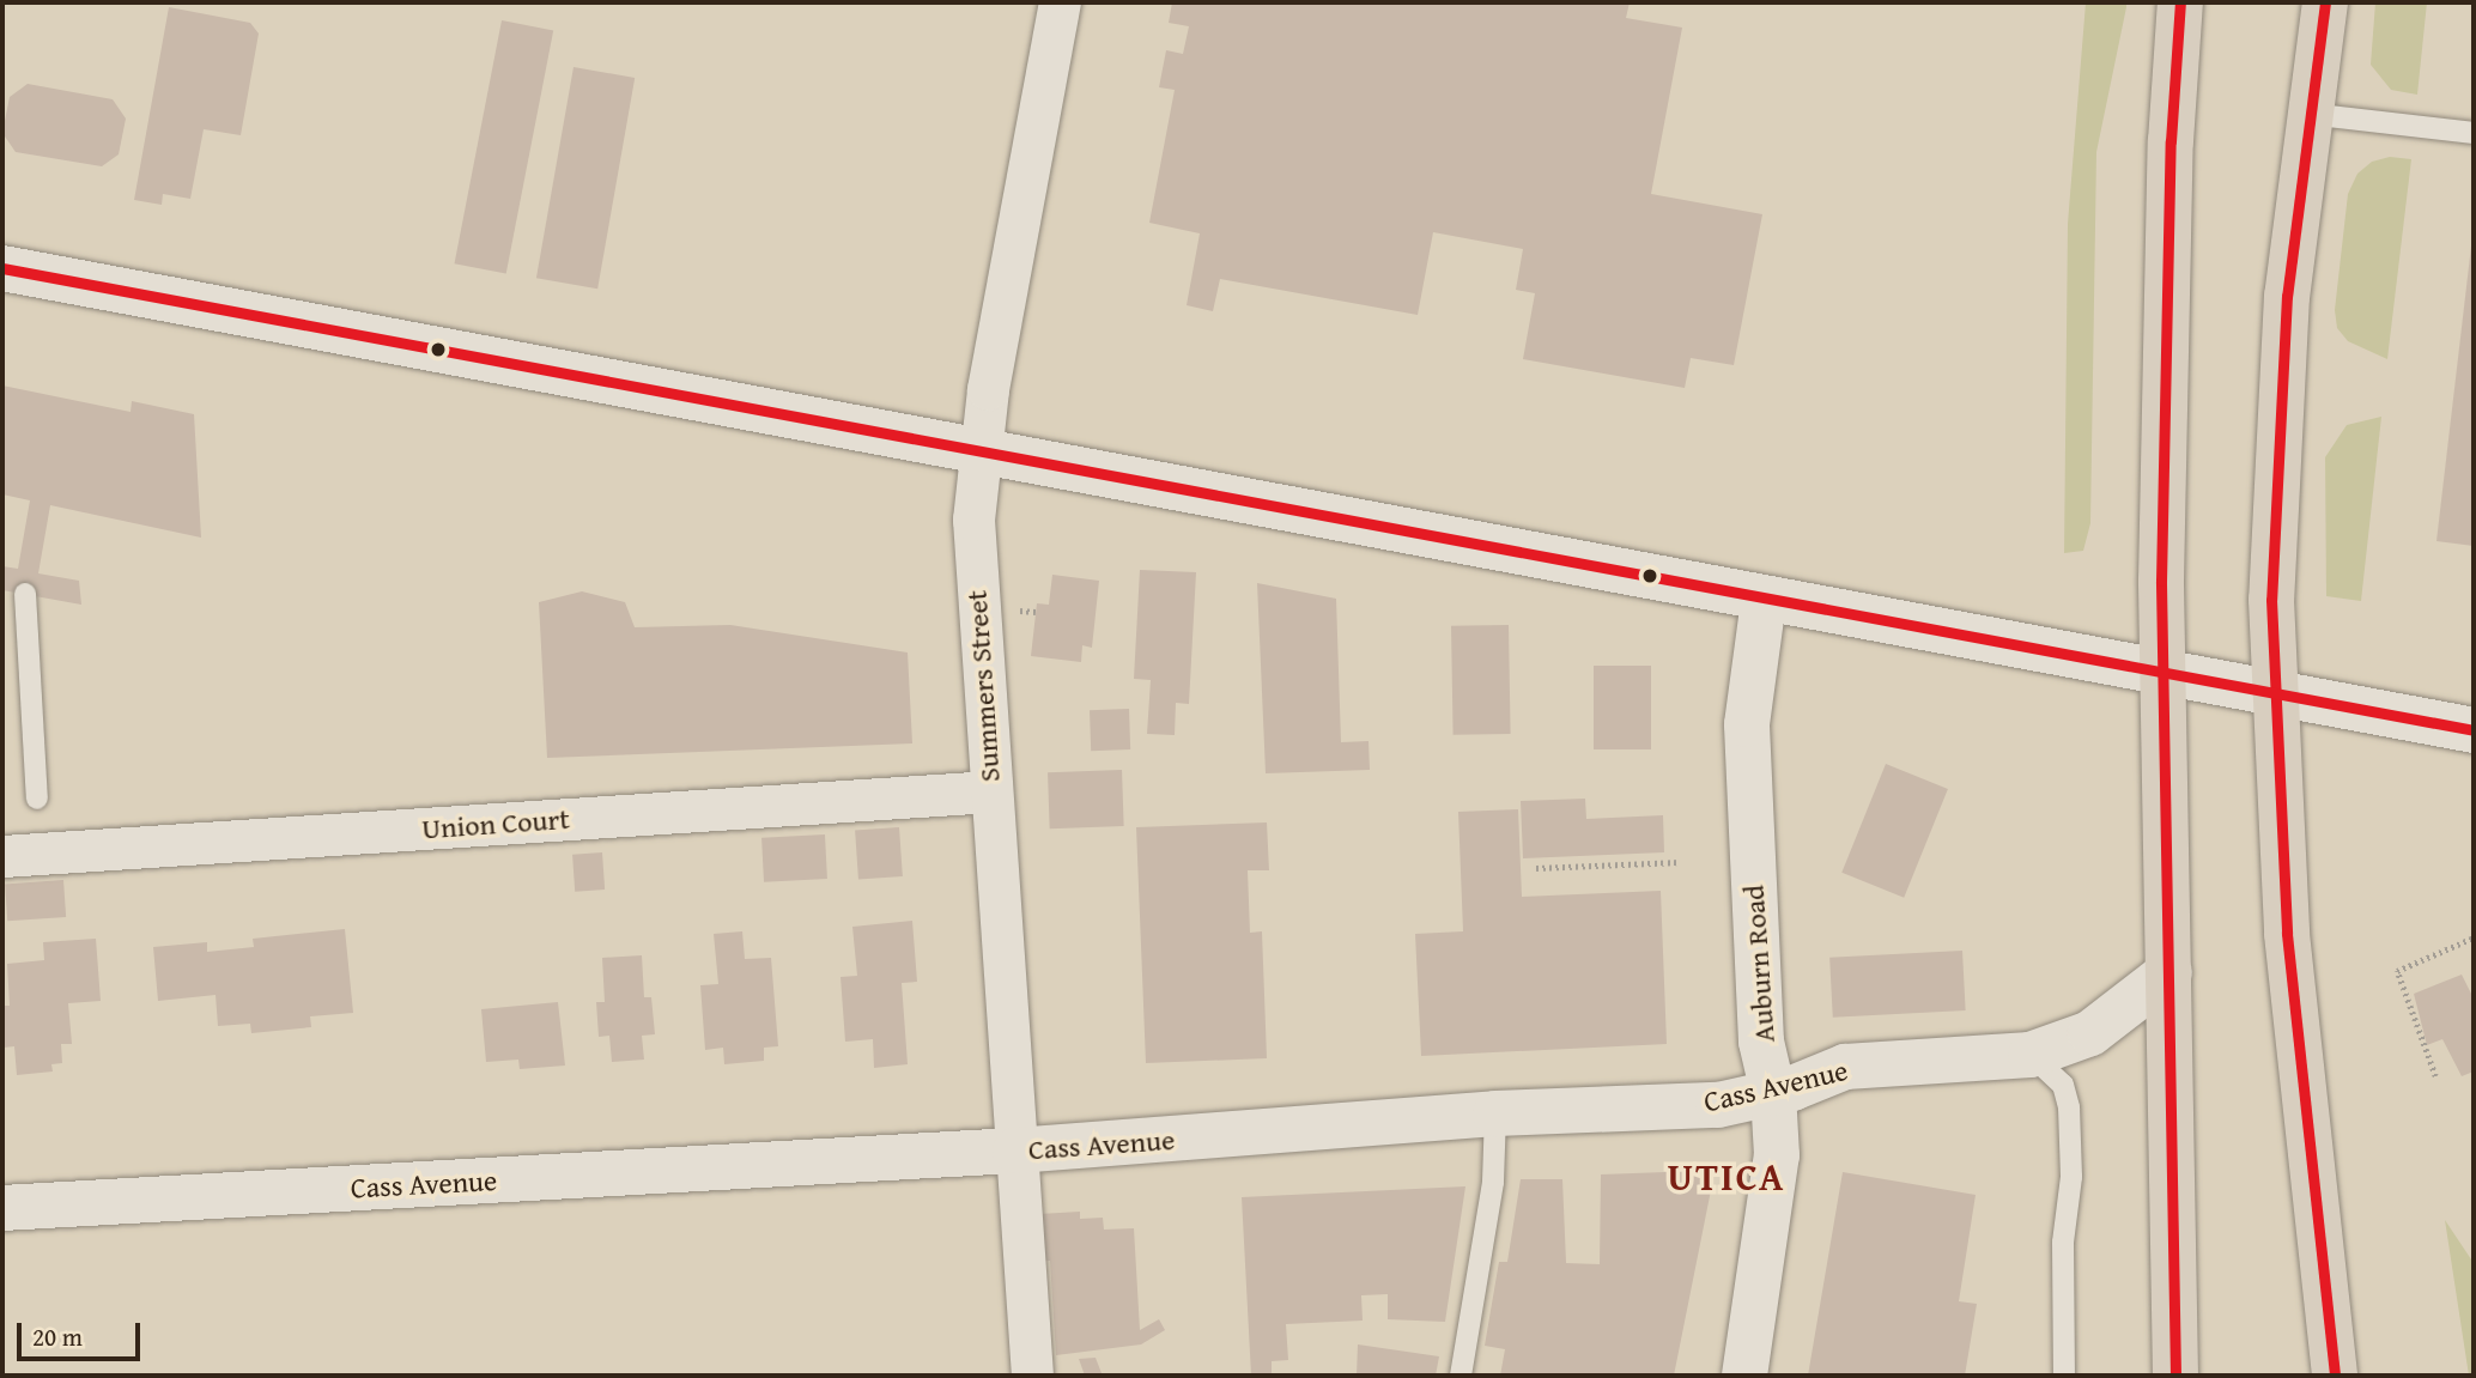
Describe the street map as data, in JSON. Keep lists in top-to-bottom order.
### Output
{
  "streets": {
    "street": [
      "Summers Street",
      "Union Court",
      "Auburn Road",
      "Cass Avenue"
    ]
  },
  "crossings": [
    ["Summers Street", "Union Court"],
    ["Summers Street", "Cass Avenue"],
    ["Auburn Road", "Cass Avenue"]
  ],
  "districts": ["UTICA"],
  "scale_bar": "20 m"
}
